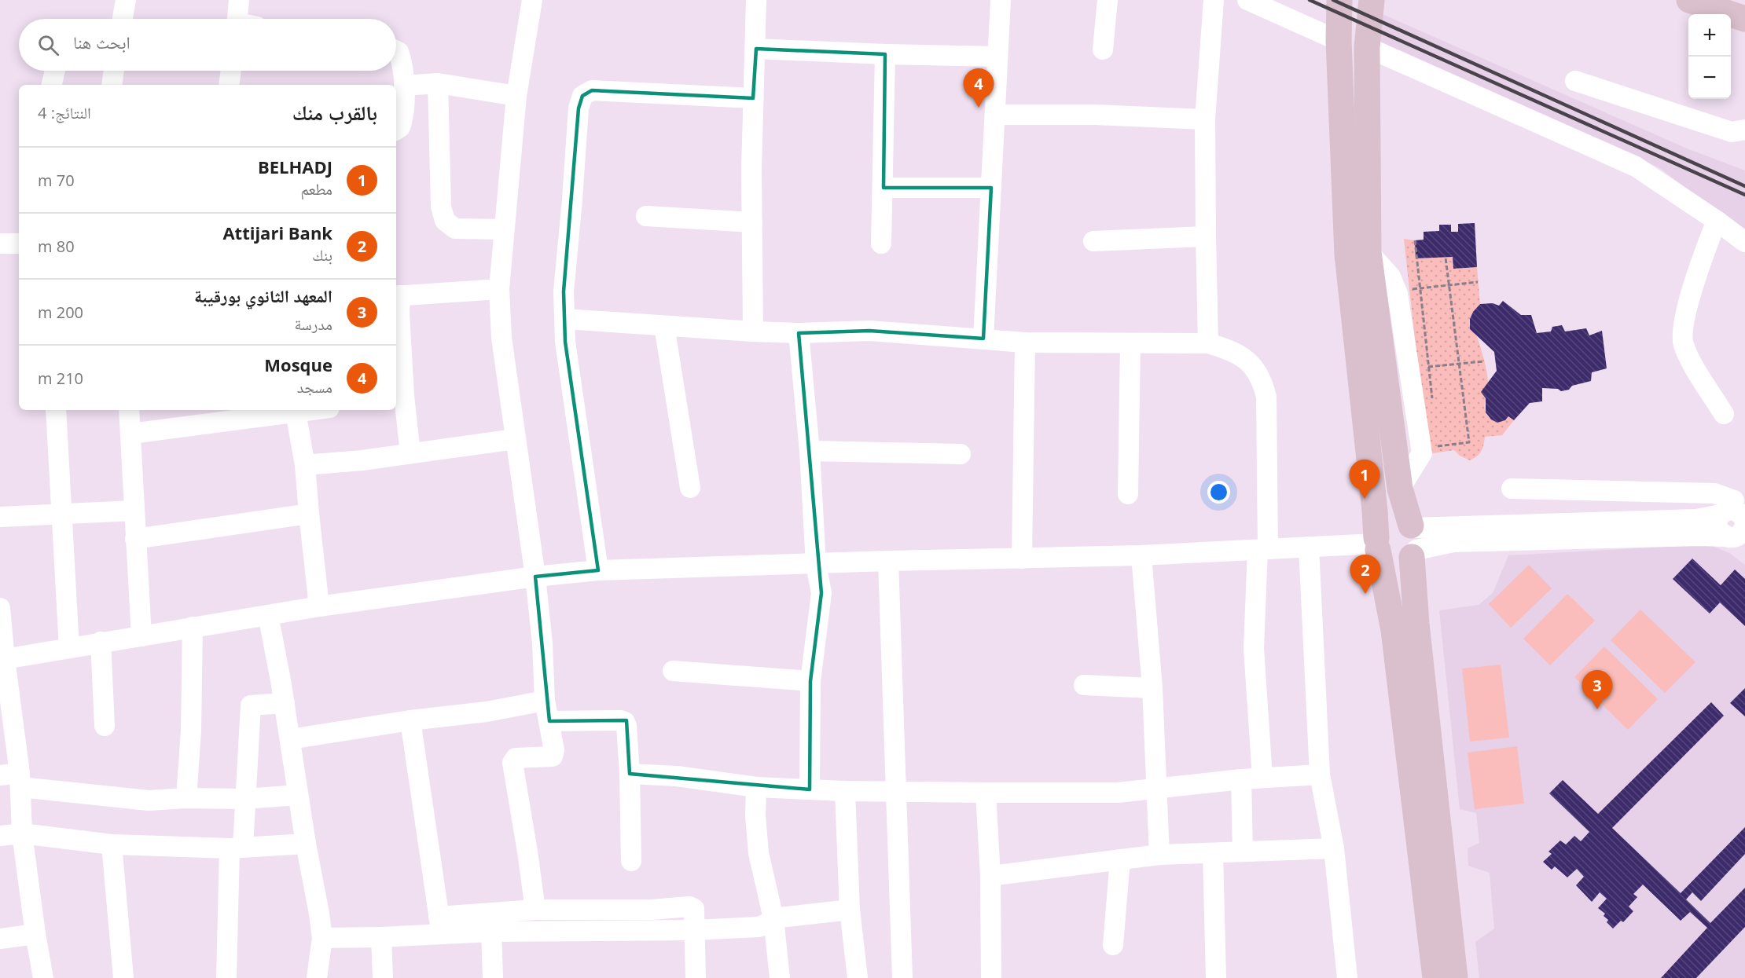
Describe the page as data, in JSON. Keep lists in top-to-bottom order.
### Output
{
  "page": {
    "map_buttons": ["+", "−"],
    "search": "ابحث هنا",
    "pins": [
      "4",
      "1",
      "2",
      "3"
    ],
    "heading": ["بالقرب منك", "النتائج: 4"],
    "list": [
      {
        "mark": "1",
        "name": "BELHADJ",
        "note": "مطعم",
        "value": "70 m"
      },
      {
        "mark": "2",
        "name": "Attijari Bank",
        "note": "بنك",
        "value": "80 m"
      },
      {
        "mark": "3",
        "name": "المعهد الثانوي بورقيبة",
        "note": "مدرسة",
        "value": "200 m"
      },
      {
        "mark": "4",
        "name": "Mosque",
        "note": "مسجد",
        "value": "210 m"
      }
    ]
  }
}
